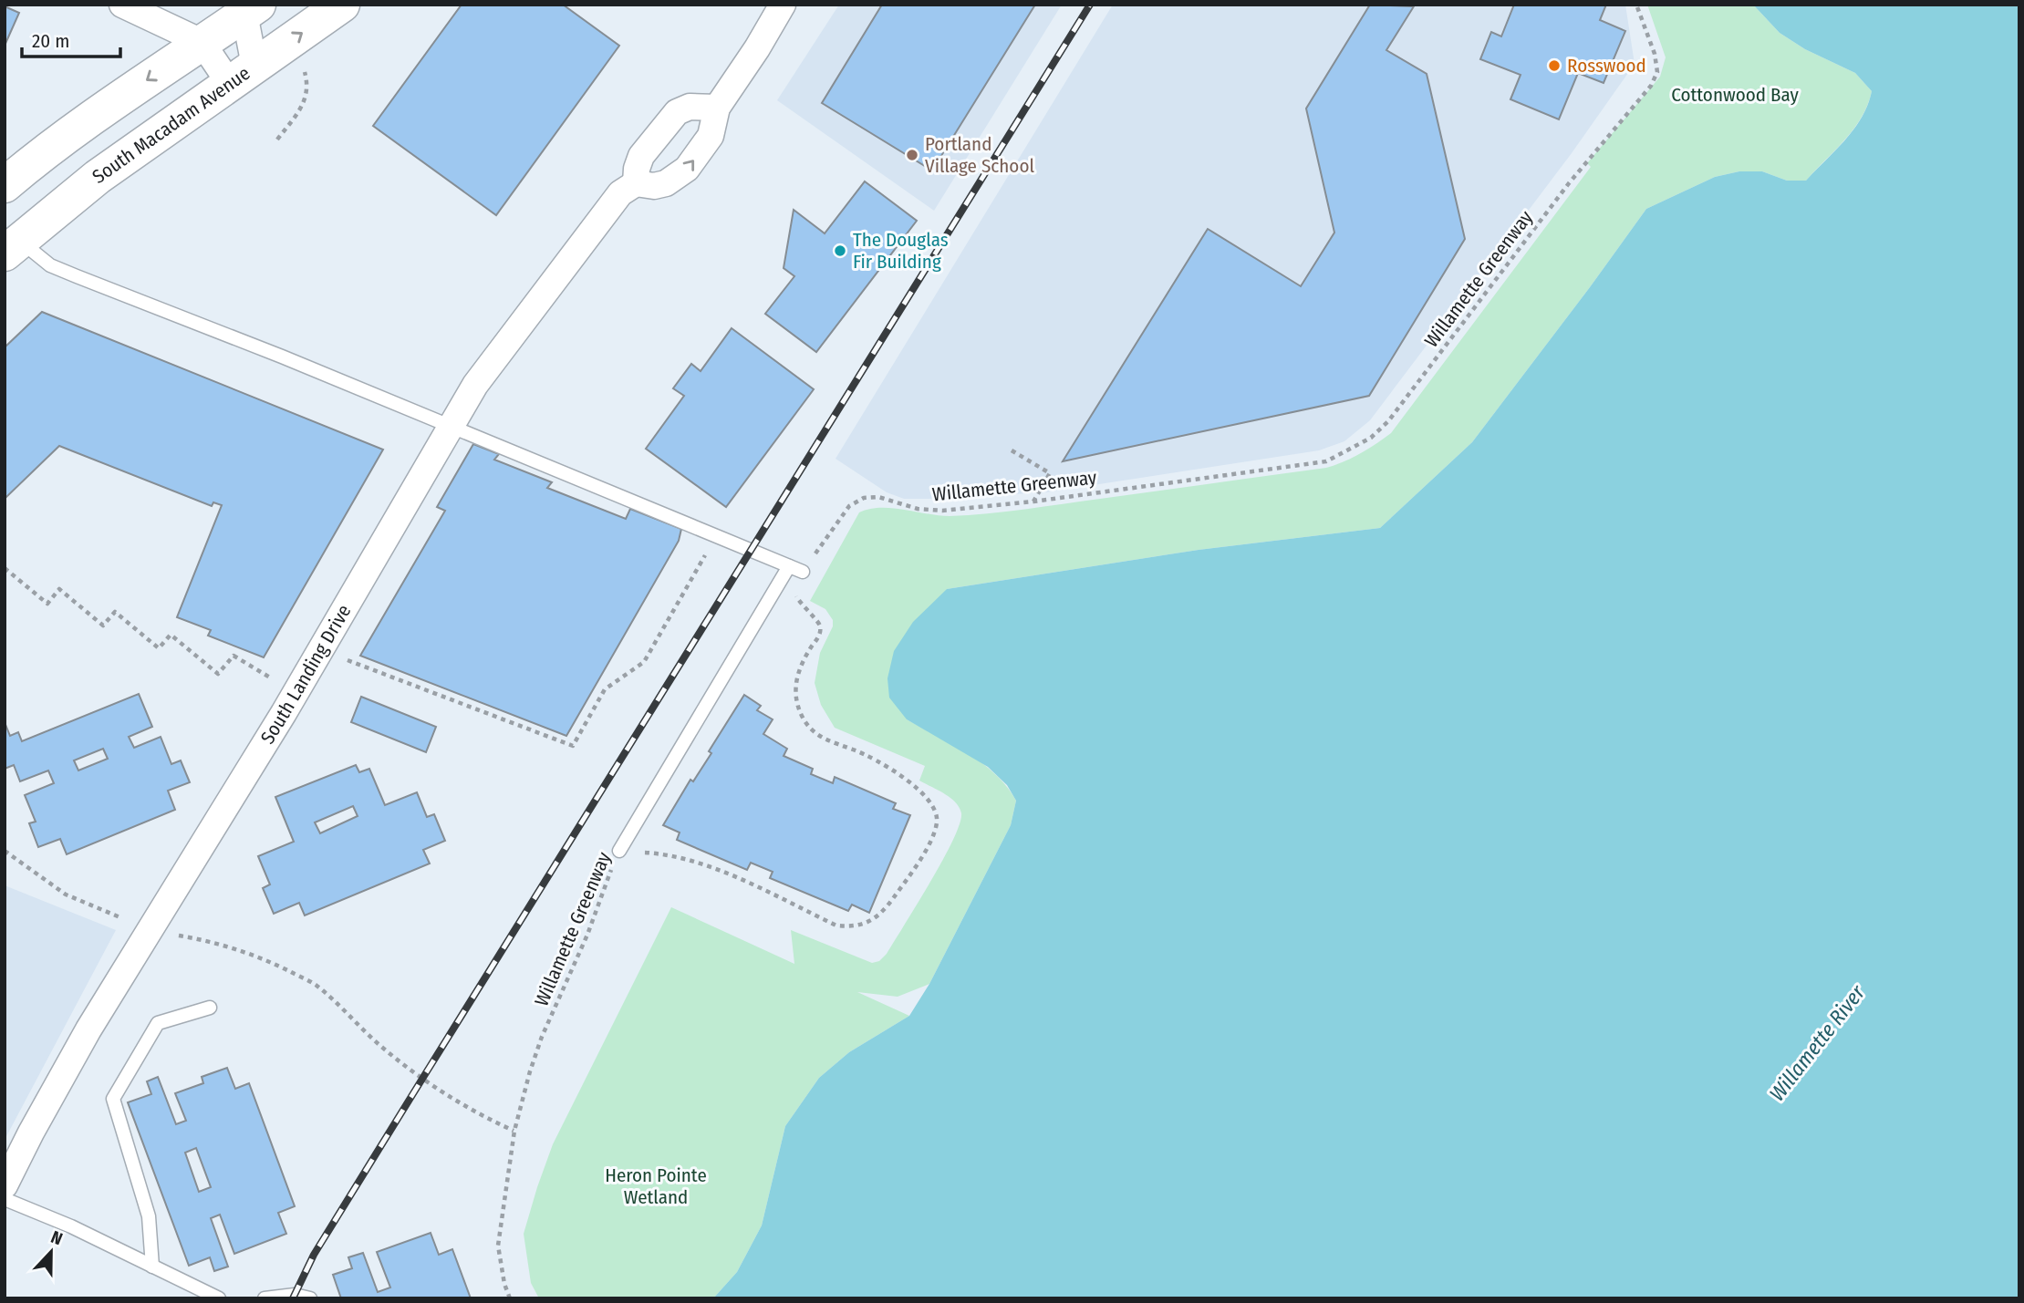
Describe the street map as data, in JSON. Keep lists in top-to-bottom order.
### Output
{
  "streets": {
    "main road": ["South Macadam Avenue"],
    "street": ["South Landing Drive"],
    "path": ["Willamette Greenway"]
  },
  "water": ["Willamette River"],
  "parks": ["Cottonwood Bay", "Heron Pointe Wetland"],
  "places": ["Rosswood", "Portland Village School", "The Douglas Fir Building"],
  "scale_bar": "20 m",
  "north": "top"
}
